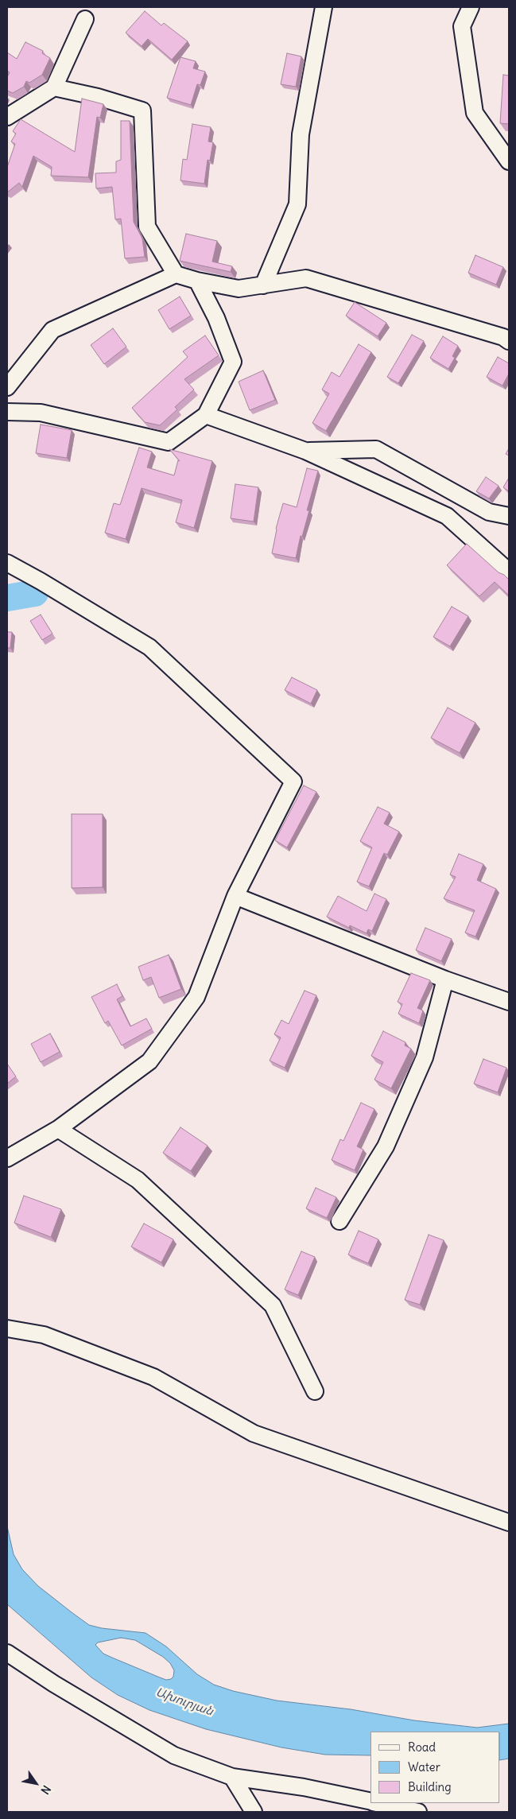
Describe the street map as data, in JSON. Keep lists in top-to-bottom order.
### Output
{
  "water": ["Ախուրյան"],
  "legend": ["Road", "Water", "Building"],
  "north": "bottom right"
}
